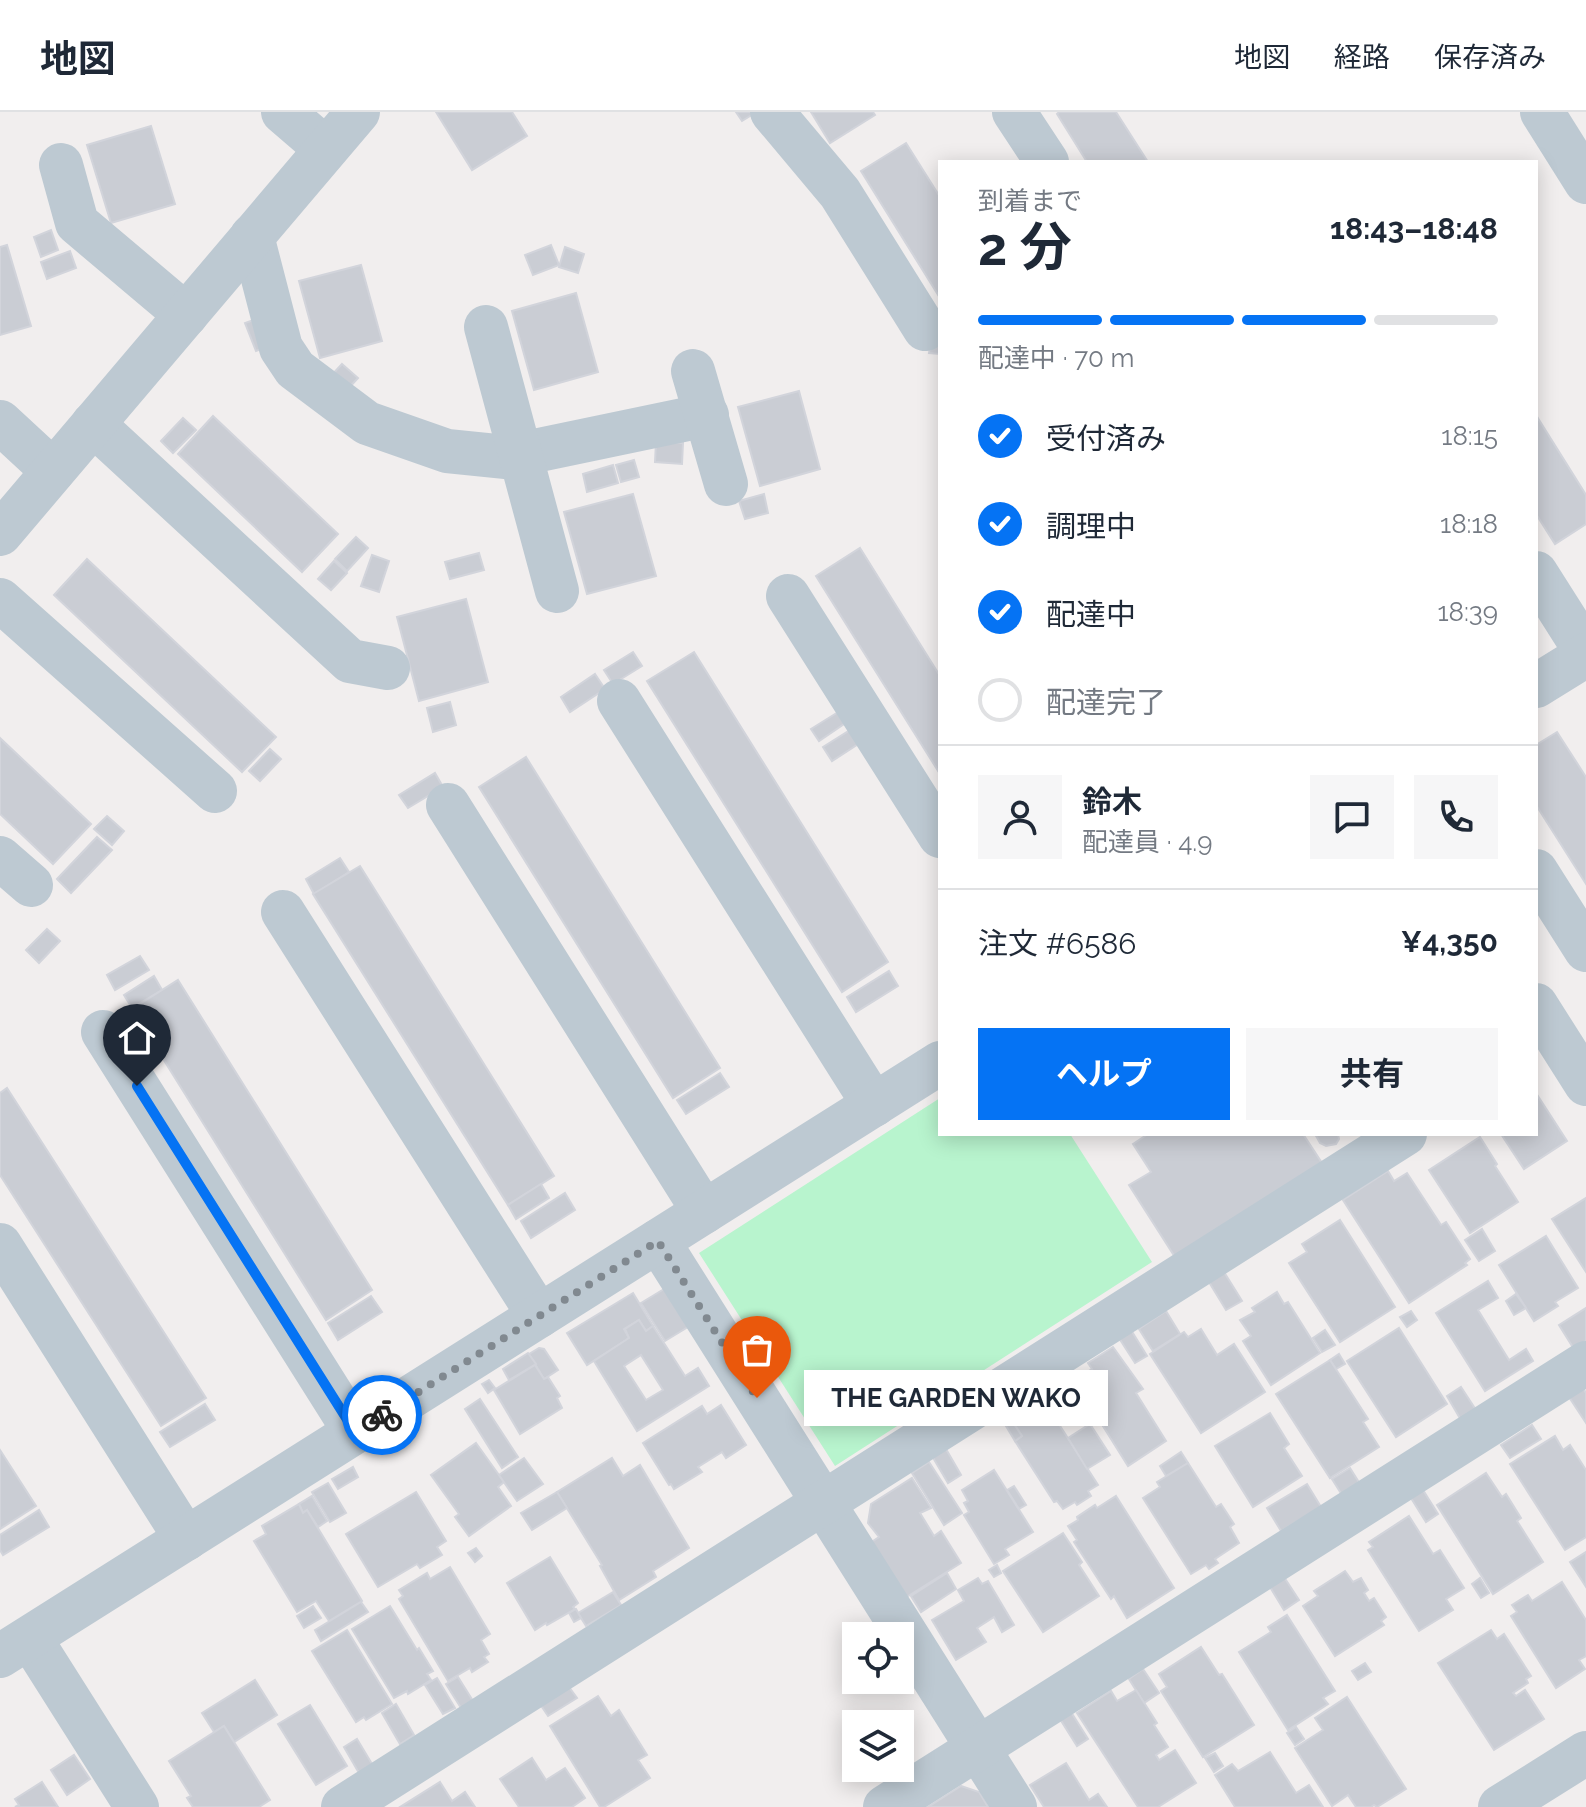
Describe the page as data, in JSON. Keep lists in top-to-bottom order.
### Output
{
  "places": ["THE GARDEN WAKO"],
  "page": {
    "header": "地図",
    "nav": ["地図", "経路", "保存済み"],
    "heading": ["2 分", "到着まで", "18:43–18:48"],
    "panel": [
      "鈴木",
      "配達員 · 4.9",
      "注文 #6586",
      "¥4,350"
    ],
    "bar": "配達中 · 70 m",
    "list": [
      ["受付済み", "18:15"],
      ["調理中", "18:18"],
      ["配達中", "18:39"],
      "配達完了"
    ],
    "buttons": ["ヘルプ", "共有"],
    "bubble": "THE GARDEN WAKO"
  }
}
